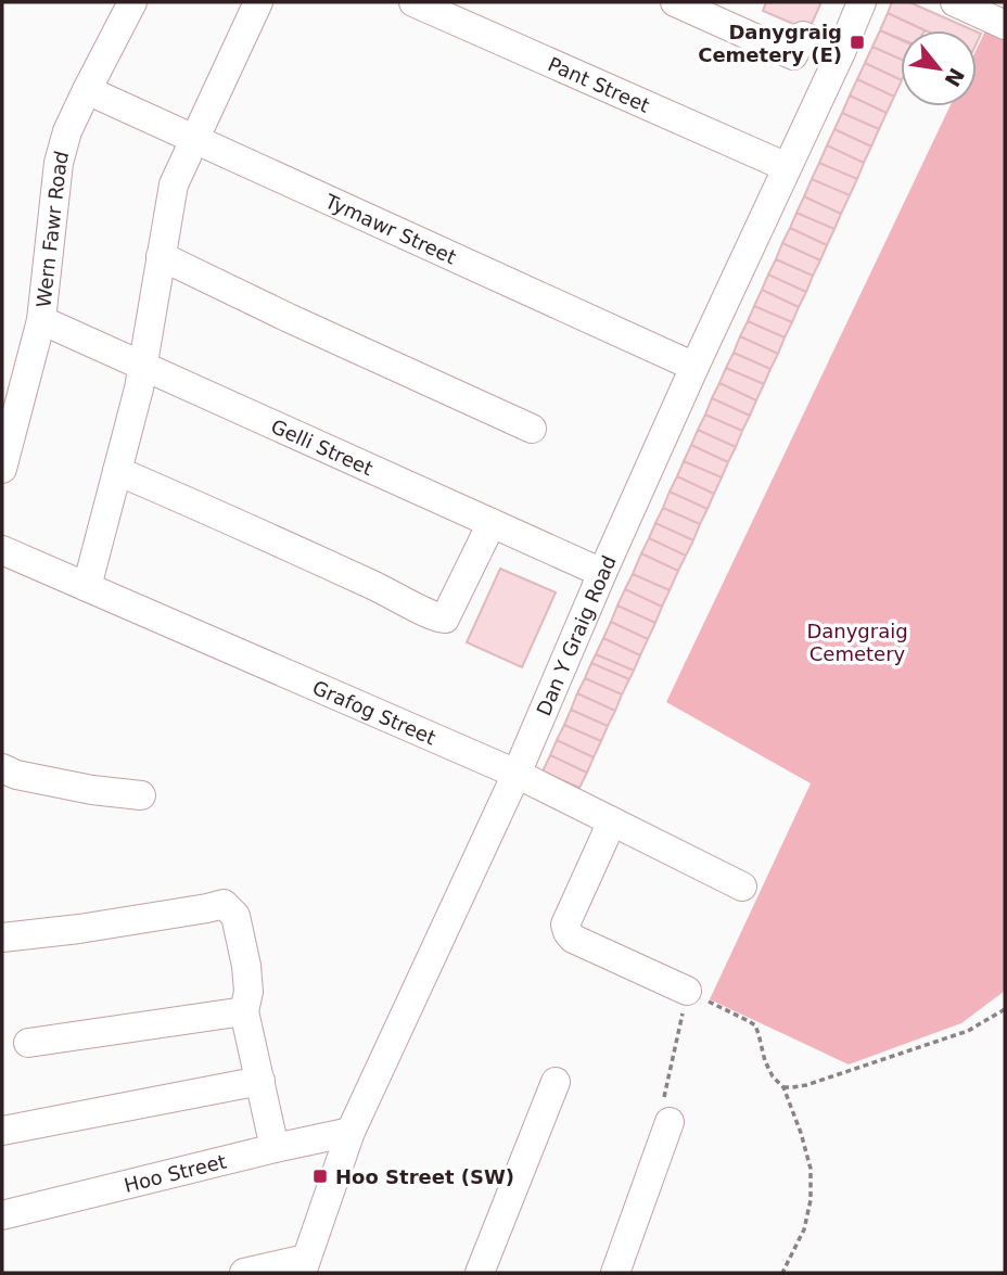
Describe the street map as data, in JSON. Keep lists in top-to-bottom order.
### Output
{
  "streets": {
    "street": [
      "Pant Street",
      "Tymawr Street",
      "Wern Fawr Road",
      "Gelli Street",
      "Dan Y Graig Road",
      "Grafog Street",
      "Hoo Street"
    ]
  },
  "crossings": [
    ["Pant Street", "Dan Y Graig Road"],
    ["Tymawr Street", "Wern Fawr Road"],
    ["Tymawr Street", "Dan Y Graig Road"],
    ["Wern Fawr Road", "Gelli Street"],
    ["Gelli Street", "Dan Y Graig Road"],
    ["Dan Y Graig Road", "Grafog Street"],
    ["Dan Y Graig Road", "Hoo Street"]
  ],
  "parks": ["Danygraig Cemetery"],
  "places": {
    "transit": ["Danygraig Cemetery (E)", "Hoo Street (SW)"]
  },
  "north": "bottom right"
}
